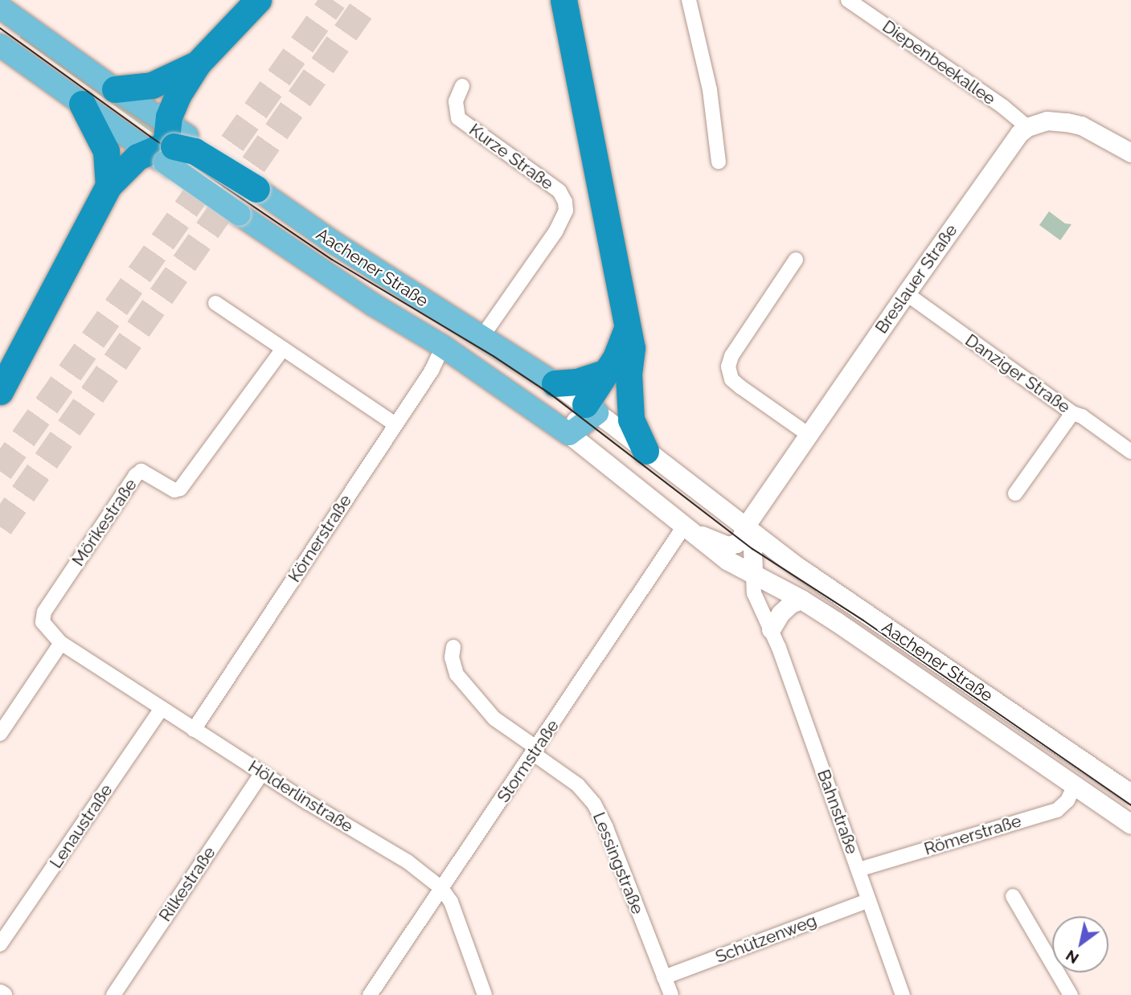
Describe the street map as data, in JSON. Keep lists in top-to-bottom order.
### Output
{
  "streets": {
    "main road": ["Aachener Straße"],
    "street": [
      "Diepenbeekallee",
      "Kurze Straße",
      "Breslauer Straße",
      "Danziger Straße",
      "Mörikestraße",
      "Körnerstraße",
      "Stormstraße",
      "Hölderlinstraße",
      "Bahnstraße",
      "Lenaustraße",
      "Römerstraße",
      "Lessingstraße",
      "Rilkestraße",
      "Schützenweg"
    ]
  },
  "crossings": [
    ["Diepenbeekallee", "Breslauer Straße"],
    ["Kurze Straße", "Aachener Straße"],
    ["Aachener Straße", "Breslauer Straße"],
    ["Aachener Straße", "Körnerstraße"],
    ["Aachener Straße", "Stormstraße"],
    ["Aachener Straße", "Bahnstraße"],
    ["Aachener Straße", "Römerstraße"],
    ["Breslauer Straße", "Danziger Straße"],
    ["Mörikestraße", "Hölderlinstraße"],
    ["Körnerstraße", "Hölderlinstraße"],
    ["Stormstraße", "Hölderlinstraße"],
    ["Stormstraße", "Lessingstraße"],
    ["Hölderlinstraße", "Lenaustraße"],
    ["Hölderlinstraße", "Rilkestraße"],
    ["Bahnstraße", "Römerstraße"],
    ["Bahnstraße", "Schützenweg"],
    ["Lessingstraße", "Schützenweg"]
  ],
  "north": "bottom left"
}
